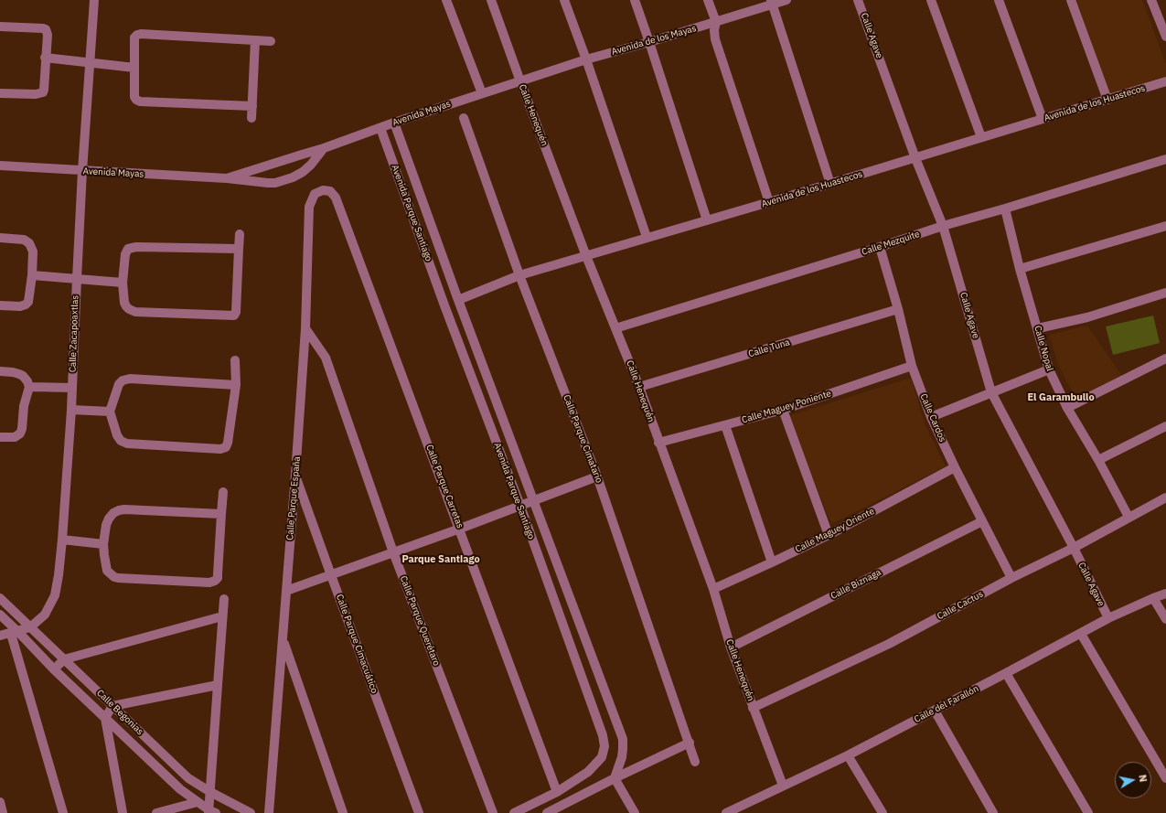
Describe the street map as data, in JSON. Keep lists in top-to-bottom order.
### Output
{
  "streets": {
    "street": [
      "Calle Agave",
      "Avenida de los Mayas",
      "Avenida de los Huastecos",
      "Avenida Mayas",
      "Calle Henequén",
      "Avenida Parque Santiago",
      "Calle Mezquite",
      "Calle Zacapoaxtlas",
      "Calle Tuna",
      "Calle Nopal",
      "Calle Maguey Poniente",
      "Calle Cardos",
      "Calle Parque Cimatario",
      "Calle Parque Carretas",
      "Calle Parque España",
      "Calle Maguey Oriente",
      "Calle Biznaga",
      "Calle Cactus",
      "Calle Parque Querétaro",
      "Calle Parque Cimacuático",
      "Calle del Farallón",
      "Calle Begonias"
    ]
  },
  "crossings": [
    ["Calle Agave", "Avenida de los Huastecos"],
    ["Calle Agave", "Calle Mezquite"],
    ["Calle Agave", "Calle Cactus"],
    ["Calle Agave", "Calle del Farallón"],
    ["Avenida de los Mayas", "Avenida Mayas"],
    ["Avenida de los Mayas", "Calle Henequén"],
    ["Avenida de los Huastecos", "Calle Henequén"],
    ["Avenida de los Huastecos", "Avenida Parque Santiago"],
    ["Avenida de los Huastecos", "Calle Parque Cimatario"],
    ["Avenida Mayas", "Calle Henequén"],
    ["Avenida Mayas", "Avenida Parque Santiago"],
    ["Avenida Mayas", "Calle Zacapoaxtlas"],
    ["Calle Henequén", "Calle Mezquite"],
    ["Calle Henequén", "Calle Tuna"],
    ["Calle Henequén", "Calle Maguey Poniente"],
    ["Calle Henequén", "Calle Maguey Oriente"],
    ["Calle Henequén", "Calle Biznaga"],
    ["Calle Henequén", "Calle Cactus"],
    ["Calle Henequén", "Calle del Farallón"],
    ["Avenida Parque Santiago", "Calle Parque Carretas"],
    ["Calle Mezquite", "Calle Nopal"],
    ["Calle Mezquite", "Calle Cardos"],
    ["Calle Zacapoaxtlas", "Calle Begonias"],
    ["Calle Tuna", "Calle Cardos"],
    ["Calle Nopal", "Calle Cactus"],
    ["Calle Maguey Poniente", "Calle Cardos"],
    ["Calle Cardos", "Calle Maguey Oriente"],
    ["Calle Cardos", "Calle Biznaga"],
    ["Calle Cardos", "Calle Cactus"],
    ["Calle Parque Carretas", "Calle Parque España"],
    ["Calle Parque España", "Calle Parque Querétaro"],
    ["Calle Parque España", "Calle Parque Cimacuático"]
  ],
  "districts": ["El Garambullo", "Parque Santiago"],
  "north": "right"
}
